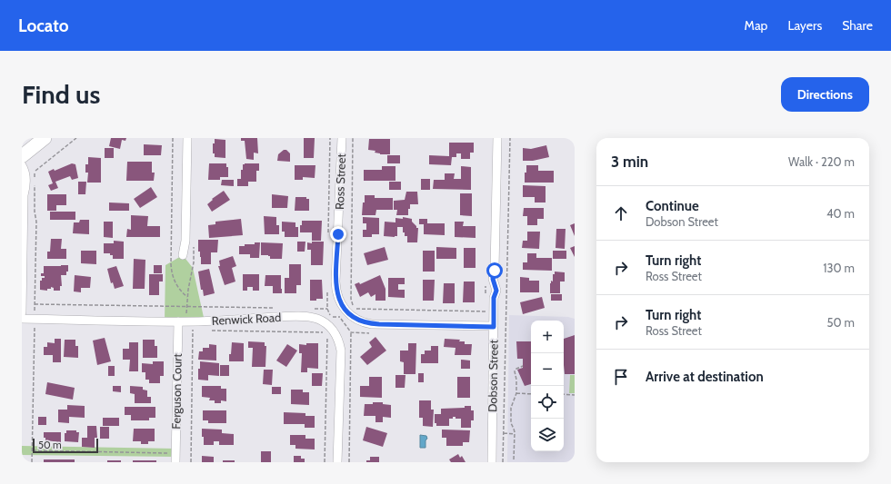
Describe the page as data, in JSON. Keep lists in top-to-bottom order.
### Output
{
  "streets": {
    "street": [
      "Ross Street",
      "Renwick Road",
      "Dobson Street",
      "Ferguson Court"
    ]
  },
  "crossings": [
    ["Ross Street", "Dobson Street"],
    ["Renwick Road", "Ferguson Court"]
  ],
  "scale_bar": "50 m",
  "page": {
    "header": "Locato",
    "nav": ["Map", "Layers", "Share"],
    "buttons": "Directions",
    "title": "Find us",
    "heading": ["3 min", "Walk · 220 m"],
    "list": [
      ["Continue", "Dobson Street", "40 m"],
      ["Turn right", "Ross Street", "130 m"],
      ["Turn right", "Ross Street", "50 m"],
      "Arrive at destination"
    ],
    "map_buttons": ["+", "−"],
    "scale": "50 m"
  }
}
